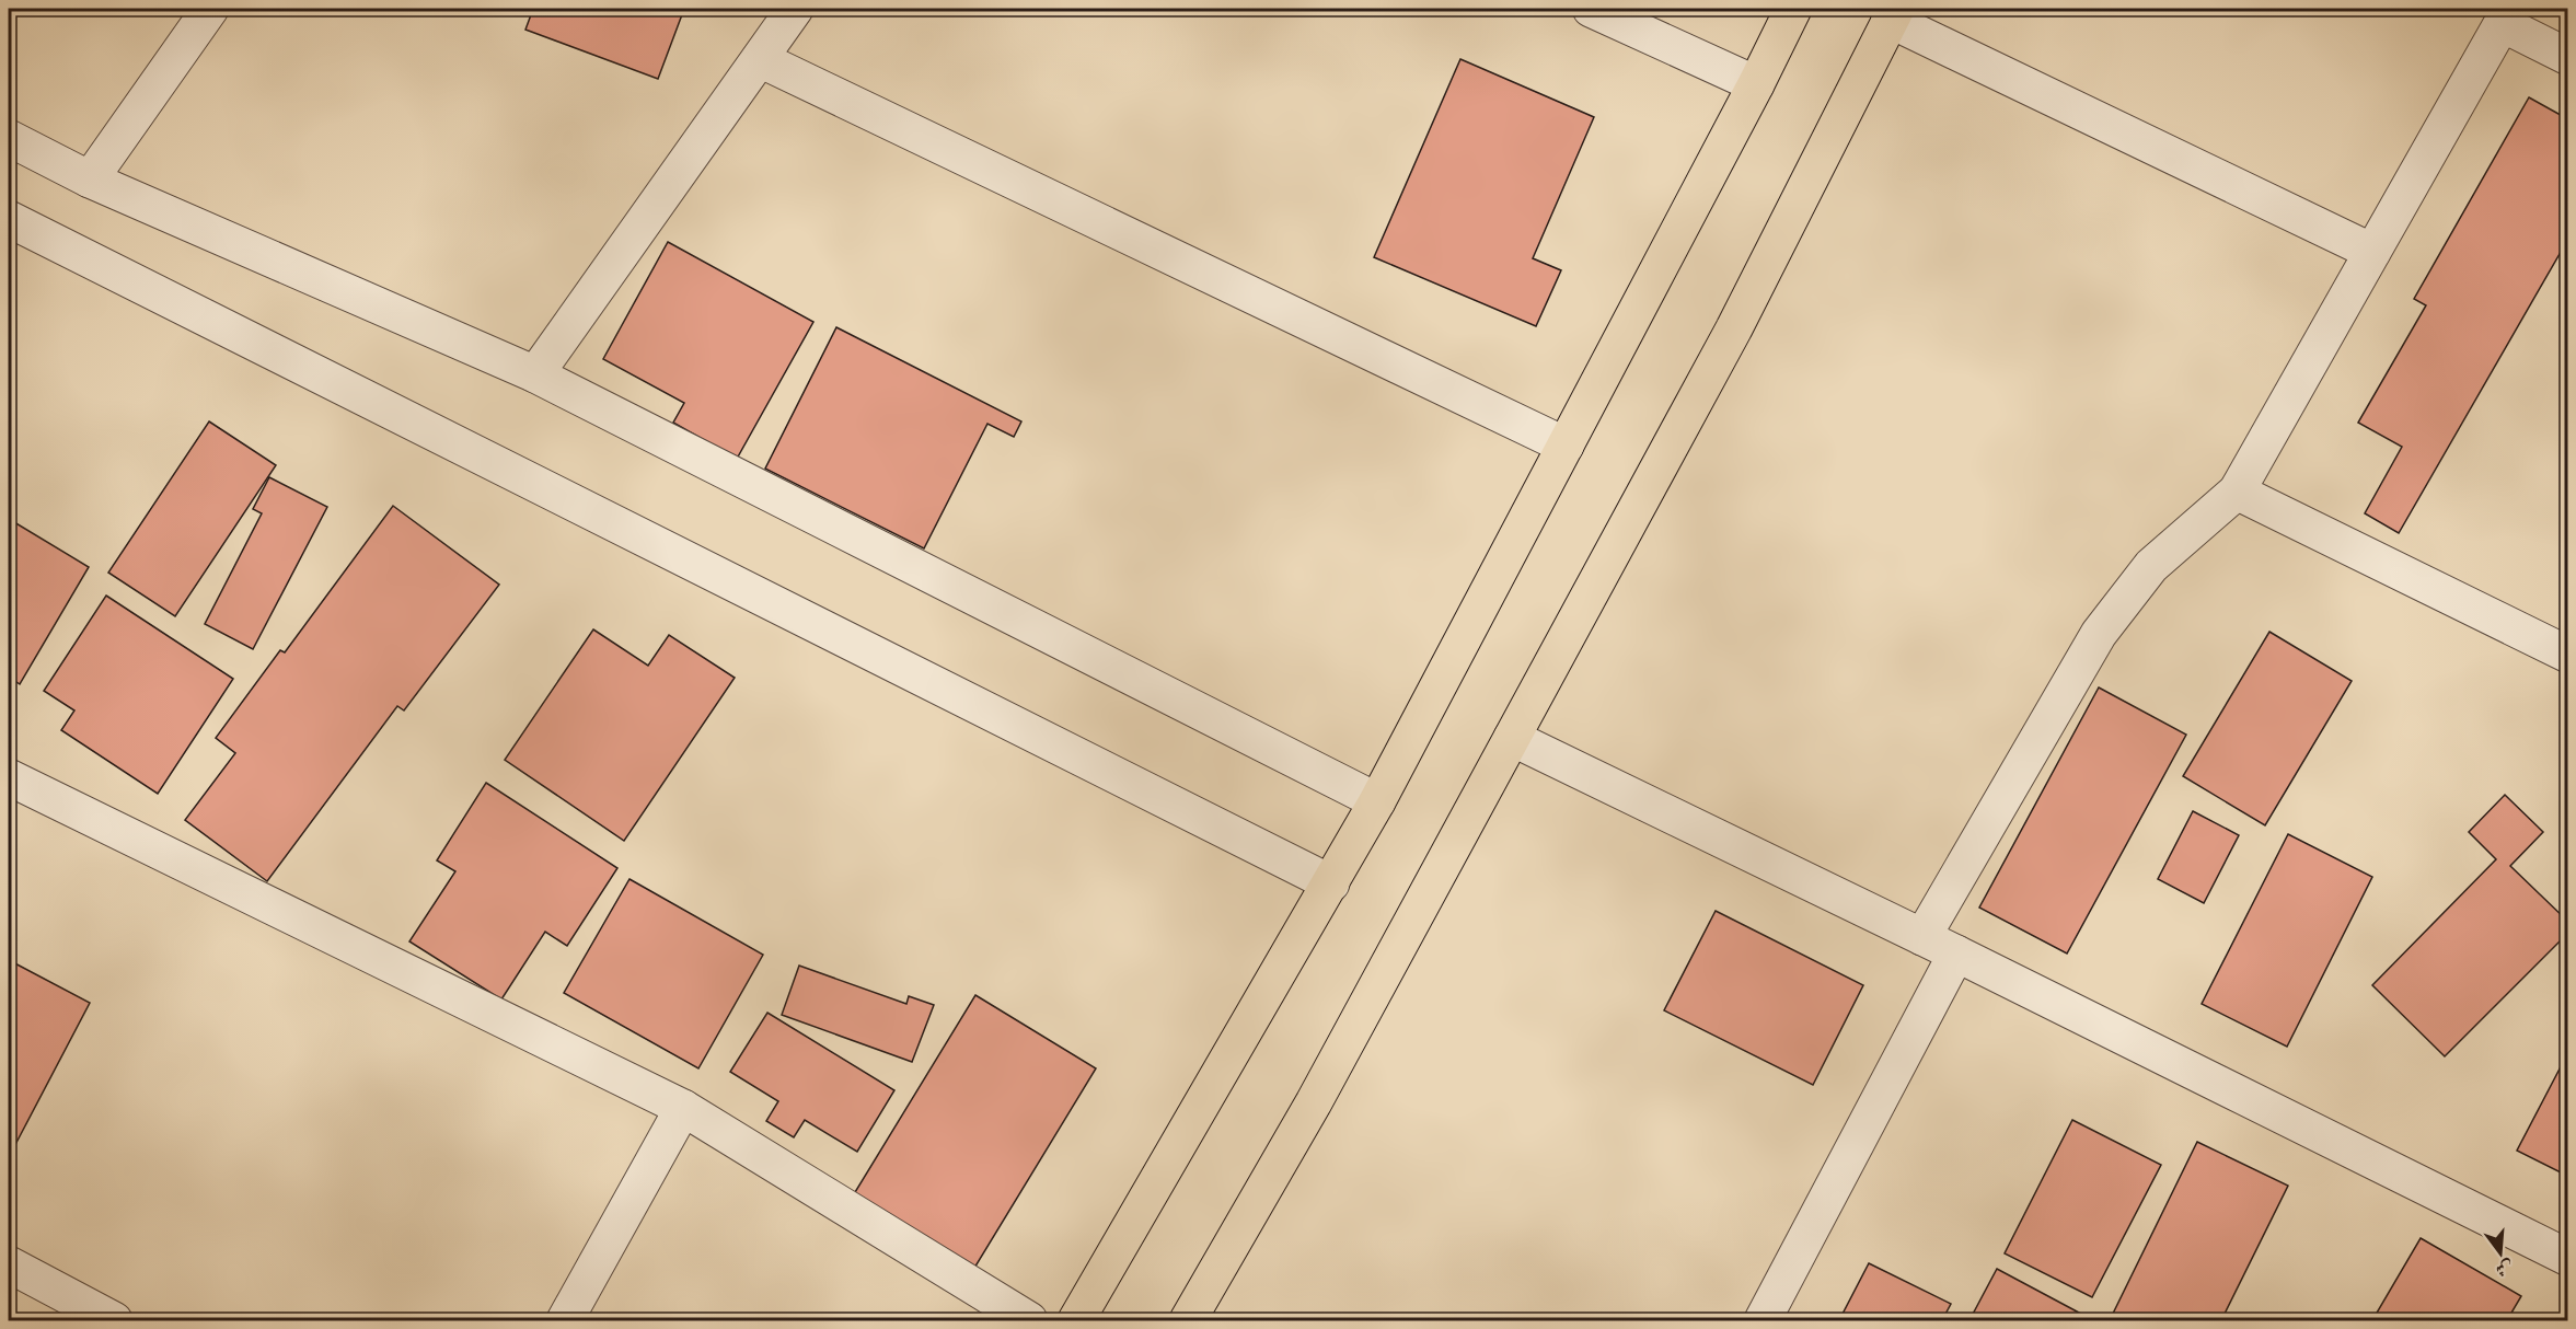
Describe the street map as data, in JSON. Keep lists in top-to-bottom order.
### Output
{
  "north": "bottom"
}
